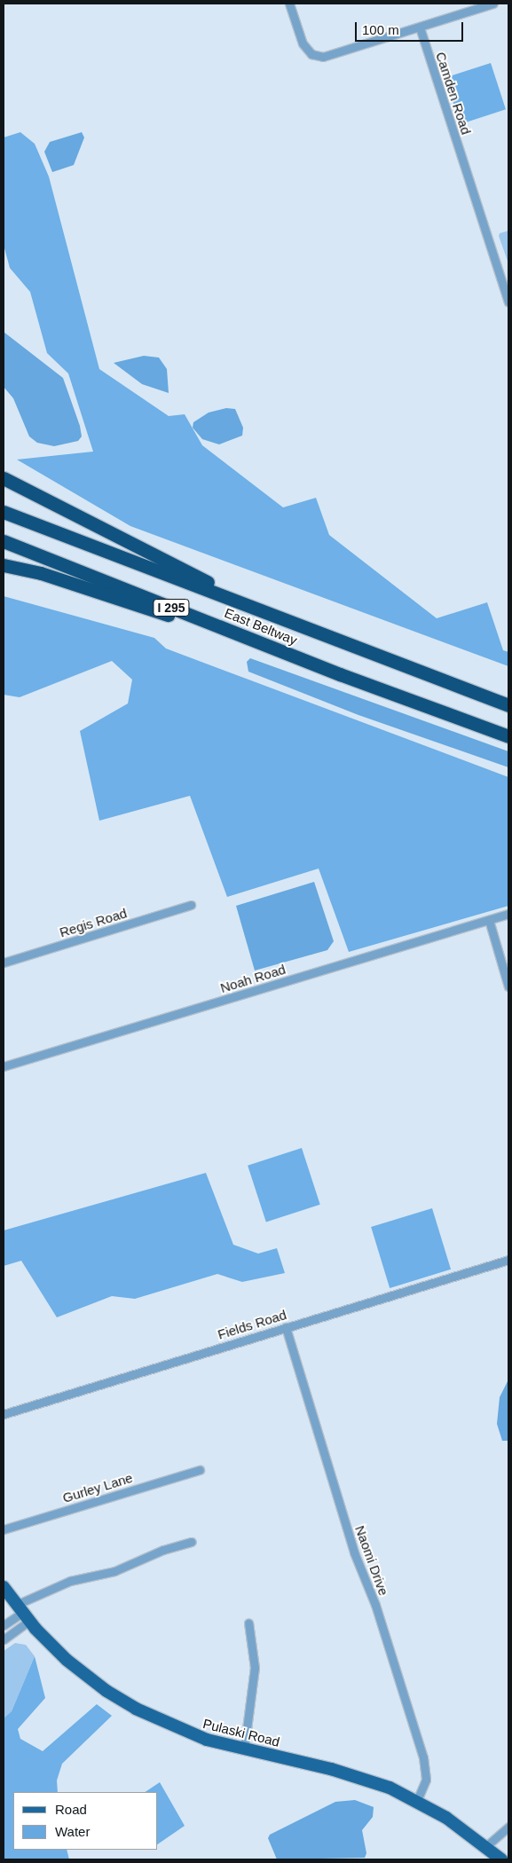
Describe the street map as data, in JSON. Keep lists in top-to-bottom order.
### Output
{
  "streets": {
    "highway": ["I 295", "East Beltway"],
    "main road": ["Pulaski Road"],
    "street": [
      "Camden Road",
      "Regis Road",
      "Noah Road",
      "Fields Road",
      "Gurley Lane",
      "Naomi Drive"
    ]
  },
  "crossings": [
    ["Fields Road", "Naomi Drive"],
    ["Naomi Drive", "Pulaski Road"]
  ],
  "legend": ["Road", "Water"],
  "scale_bar": "100 m"
}
